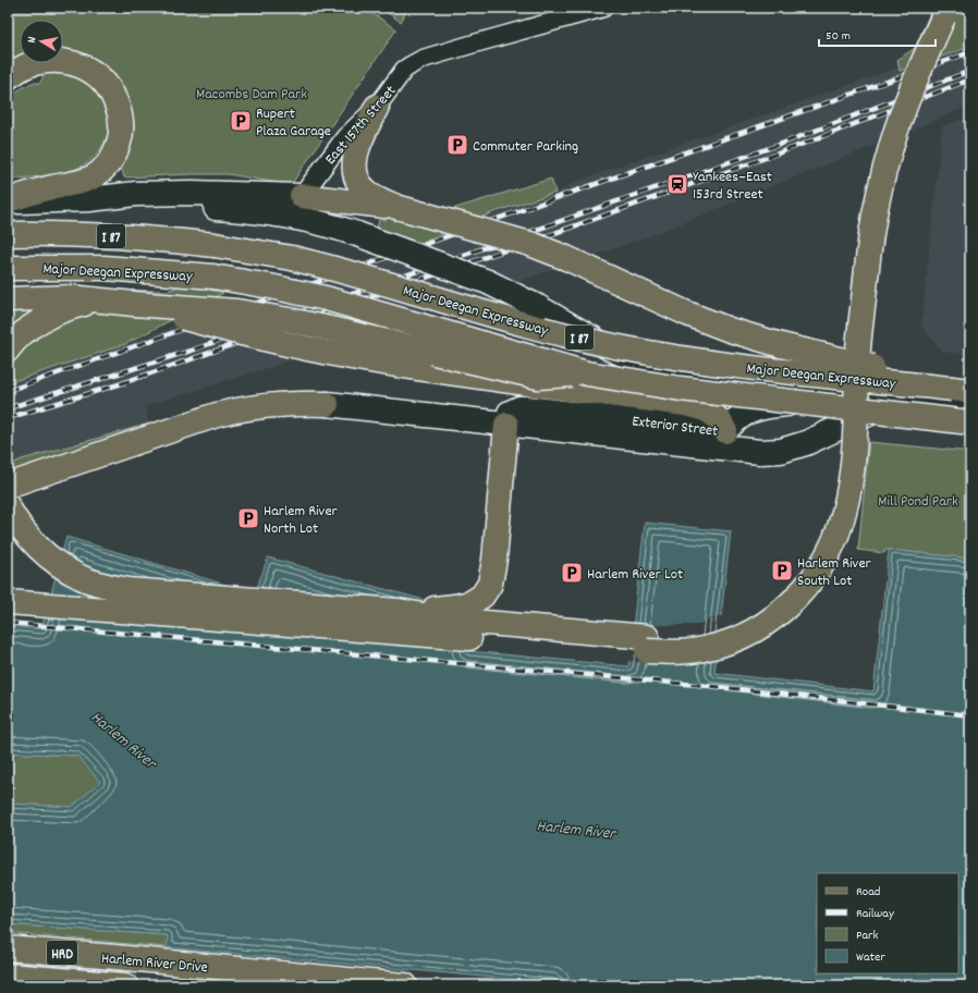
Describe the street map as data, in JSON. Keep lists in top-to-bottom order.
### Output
{
  "streets": {
    "main road": [
      "I 87",
      "Major Deegan Expressway",
      "Exterior Street",
      "HRD",
      "Harlem River Drive"
    ],
    "street": ["East 157th Street"]
  },
  "water": ["Harlem River"],
  "parks": ["Macombs Dam Park", "Mill Pond Park"],
  "places": {
    "parking": [
      "Rupert Plaza Garage",
      "Commuter Parking",
      "Harlem River North Lot",
      "Harlem River South Lot",
      "Harlem River Lot"
    ],
    "station": ["Yankees–East 153rd Street"]
  },
  "legend": [
    "Road",
    "Railway",
    "Park",
    "Water"
  ],
  "scale_bar": "50 m",
  "north": "left"
}
